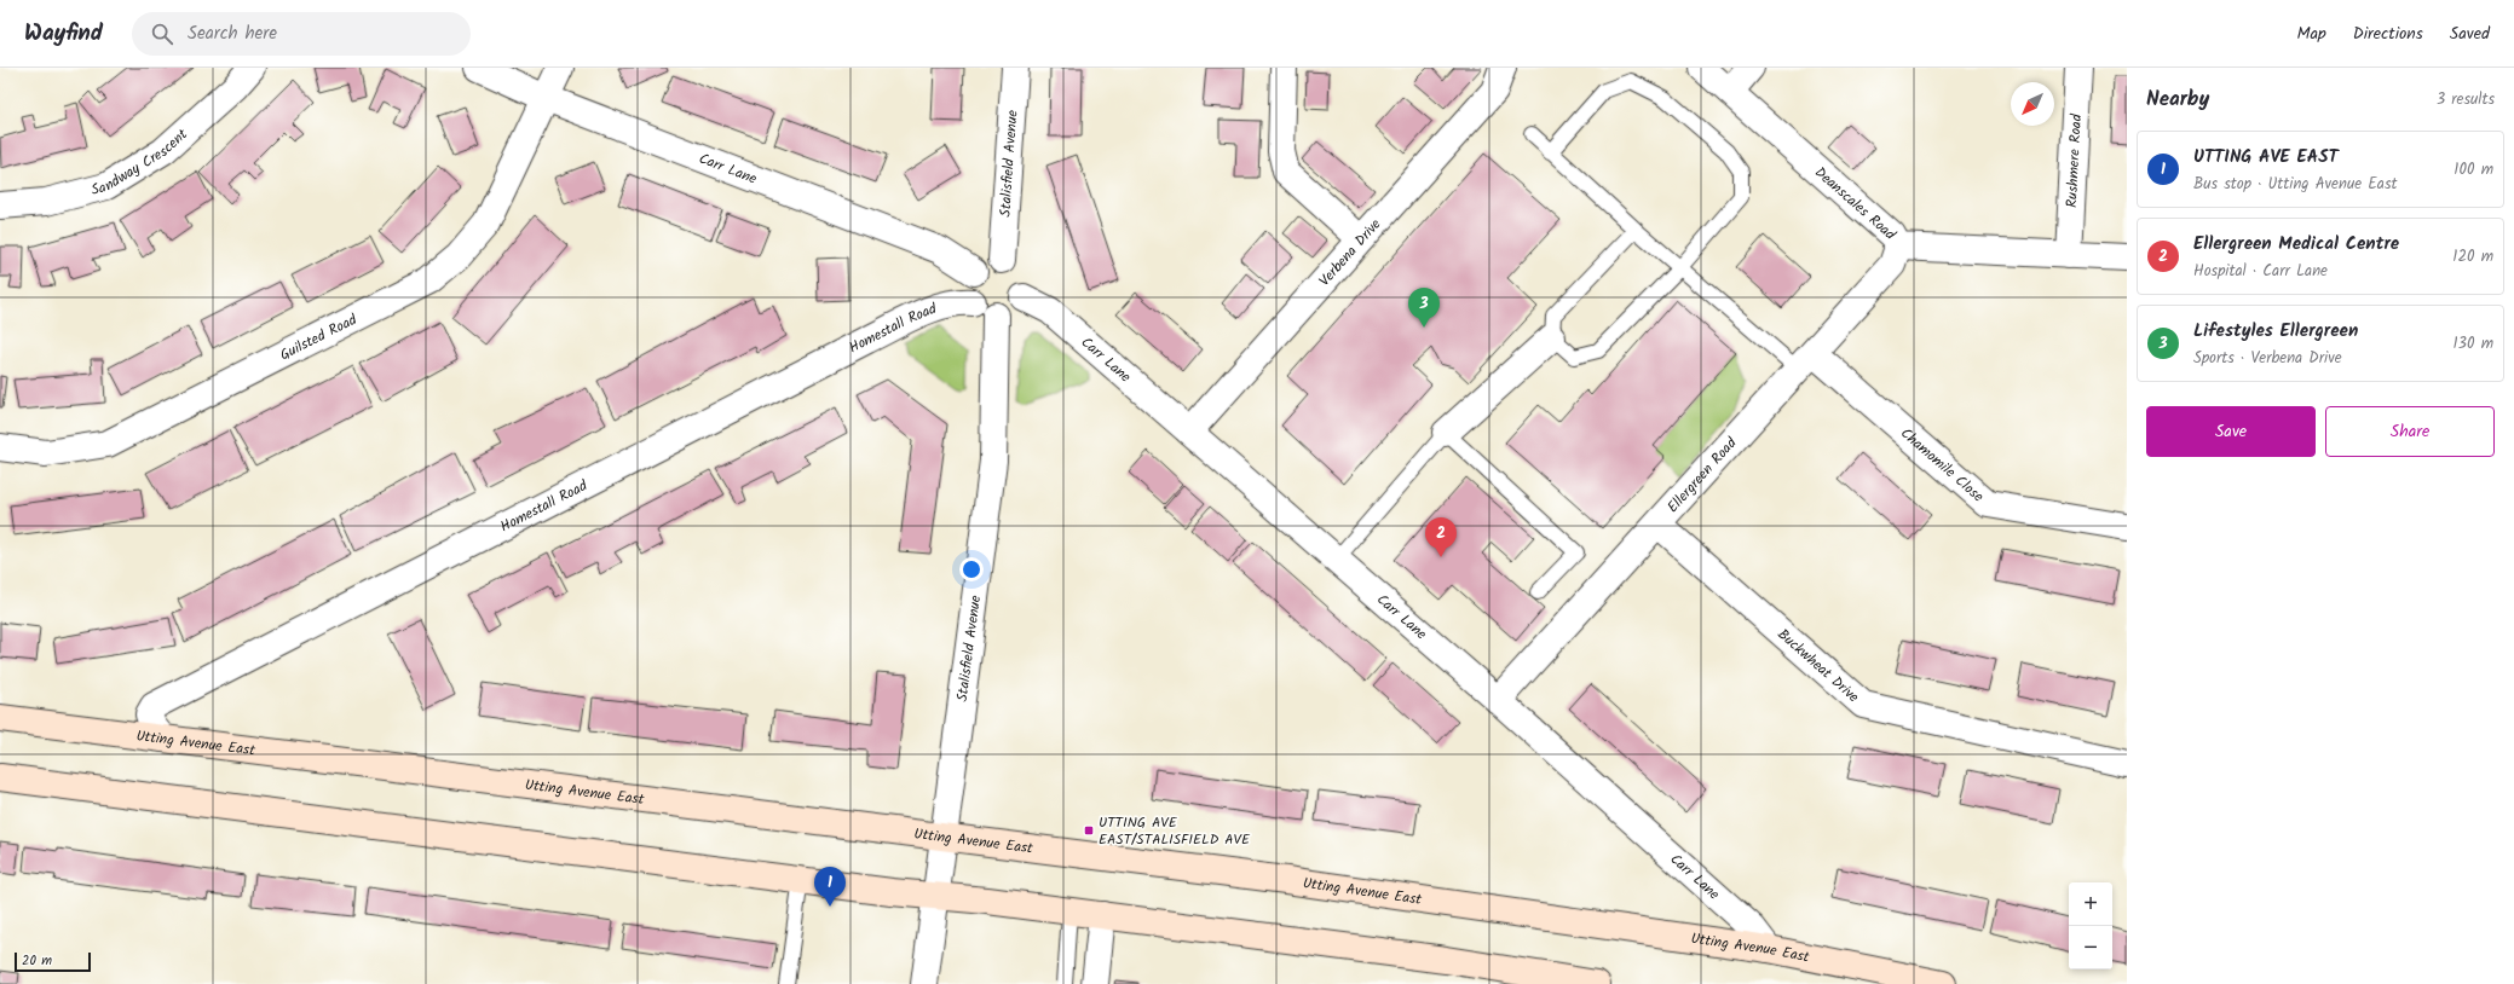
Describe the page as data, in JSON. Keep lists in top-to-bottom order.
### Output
{
  "streets": {
    "street": [
      "Sandway Crescent",
      "Rushmere Road",
      "Stalisfield Avenue",
      "Carr Lane",
      "Deanscales Road",
      "Verbena Drive",
      "Homestall Road",
      "Guilsted Road",
      "Chamomile Close",
      "Ellergreen Road",
      "Buckwheat Drive",
      "Utting Avenue East"
    ]
  },
  "crossings": [
    ["Rushmere Road", "Deanscales Road"],
    ["Stalisfield Avenue", "Carr Lane"],
    ["Stalisfield Avenue", "Homestall Road"],
    ["Stalisfield Avenue", "Utting Avenue East"],
    ["Carr Lane", "Verbena Drive"],
    ["Carr Lane", "Homestall Road"],
    ["Carr Lane", "Guilsted Road"],
    ["Carr Lane", "Ellergreen Road"],
    ["Carr Lane", "Utting Avenue East"],
    ["Deanscales Road", "Ellergreen Road"],
    ["Homestall Road", "Utting Avenue East"],
    ["Chamomile Close", "Ellergreen Road"],
    ["Ellergreen Road", "Buckwheat Drive"]
  ],
  "places": {
    "transit": ["UTTING AVE EAST/STALISFIELD AVE"]
  },
  "scale_bar": "20 m",
  "north": "bottom left",
  "page": {
    "header": "Wayfind",
    "search": "Search here",
    "nav": ["Map", "Directions", "Saved"],
    "heading": ["Nearby", "3 results"],
    "list": [
      {
        "mark": "1",
        "name": "UTTING AVE EAST",
        "note": "Bus stop · Utting Avenue East",
        "value": "100 m"
      },
      {
        "mark": "2",
        "name": "Ellergreen Medical Centre",
        "note": "Hospital · Carr Lane",
        "value": "120 m"
      },
      {
        "mark": "3",
        "name": "Lifestyles Ellergreen",
        "note": "Sports · Verbena Drive",
        "value": "130 m"
      }
    ],
    "pins": ["3", "2", "1"],
    "buttons": ["Save", "Share"],
    "map_buttons": ["+", "−"],
    "scale": "20 m"
  }
}
